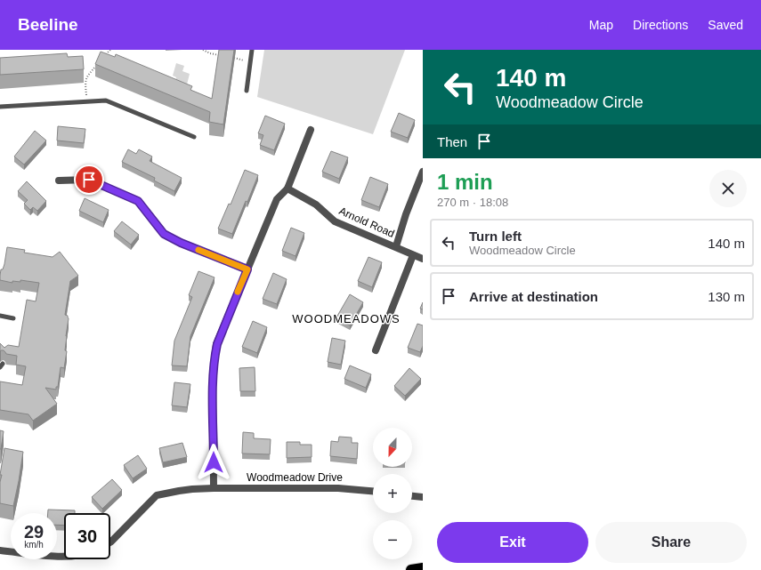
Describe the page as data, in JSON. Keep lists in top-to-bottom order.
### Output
{
  "streets": {
    "street": ["Arnold Road", "Woodmeadow Drive"]
  },
  "districts": ["WOODMEADOWS"],
  "north": "bottom",
  "page": {
    "header": "Beeline",
    "nav": ["Map", "Directions", "Saved"],
    "turn": ["140 m", "Woodmeadow Circle"],
    "then": "Then",
    "heading": ["1 min", "270 m · 18:08"],
    "list": [
      {
        "name": "Turn left",
        "note": "Woodmeadow Circle",
        "value": "140 m"
      },
      {
        "name": "Arrive at destination",
        "value": "130 m"
      }
    ],
    "map_buttons": ["+", "−"],
    "speed": "29 km/h",
    "limit": "30",
    "buttons": ["Exit", "Share"]
  }
}
